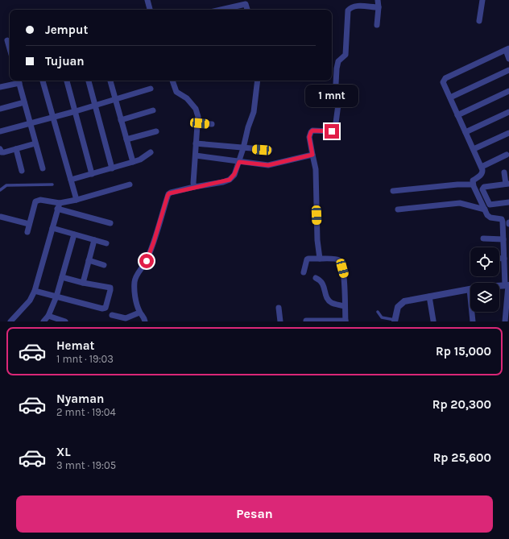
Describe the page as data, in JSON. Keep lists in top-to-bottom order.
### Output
{
  "page": {
    "banner": ["Jemput", "Tujuan"],
    "bubble": "1 mnt",
    "list": [
      {
        "name": "Hemat",
        "note": "1 mnt · 19:03",
        "value": "Rp 15,000"
      },
      {
        "name": "Nyaman",
        "note": "2 mnt · 19:04",
        "value": "Rp 20,300"
      },
      {
        "name": "XL",
        "note": "3 mnt · 19:05",
        "value": "Rp 25,600"
      }
    ],
    "buttons": "Pesan"
  }
}
